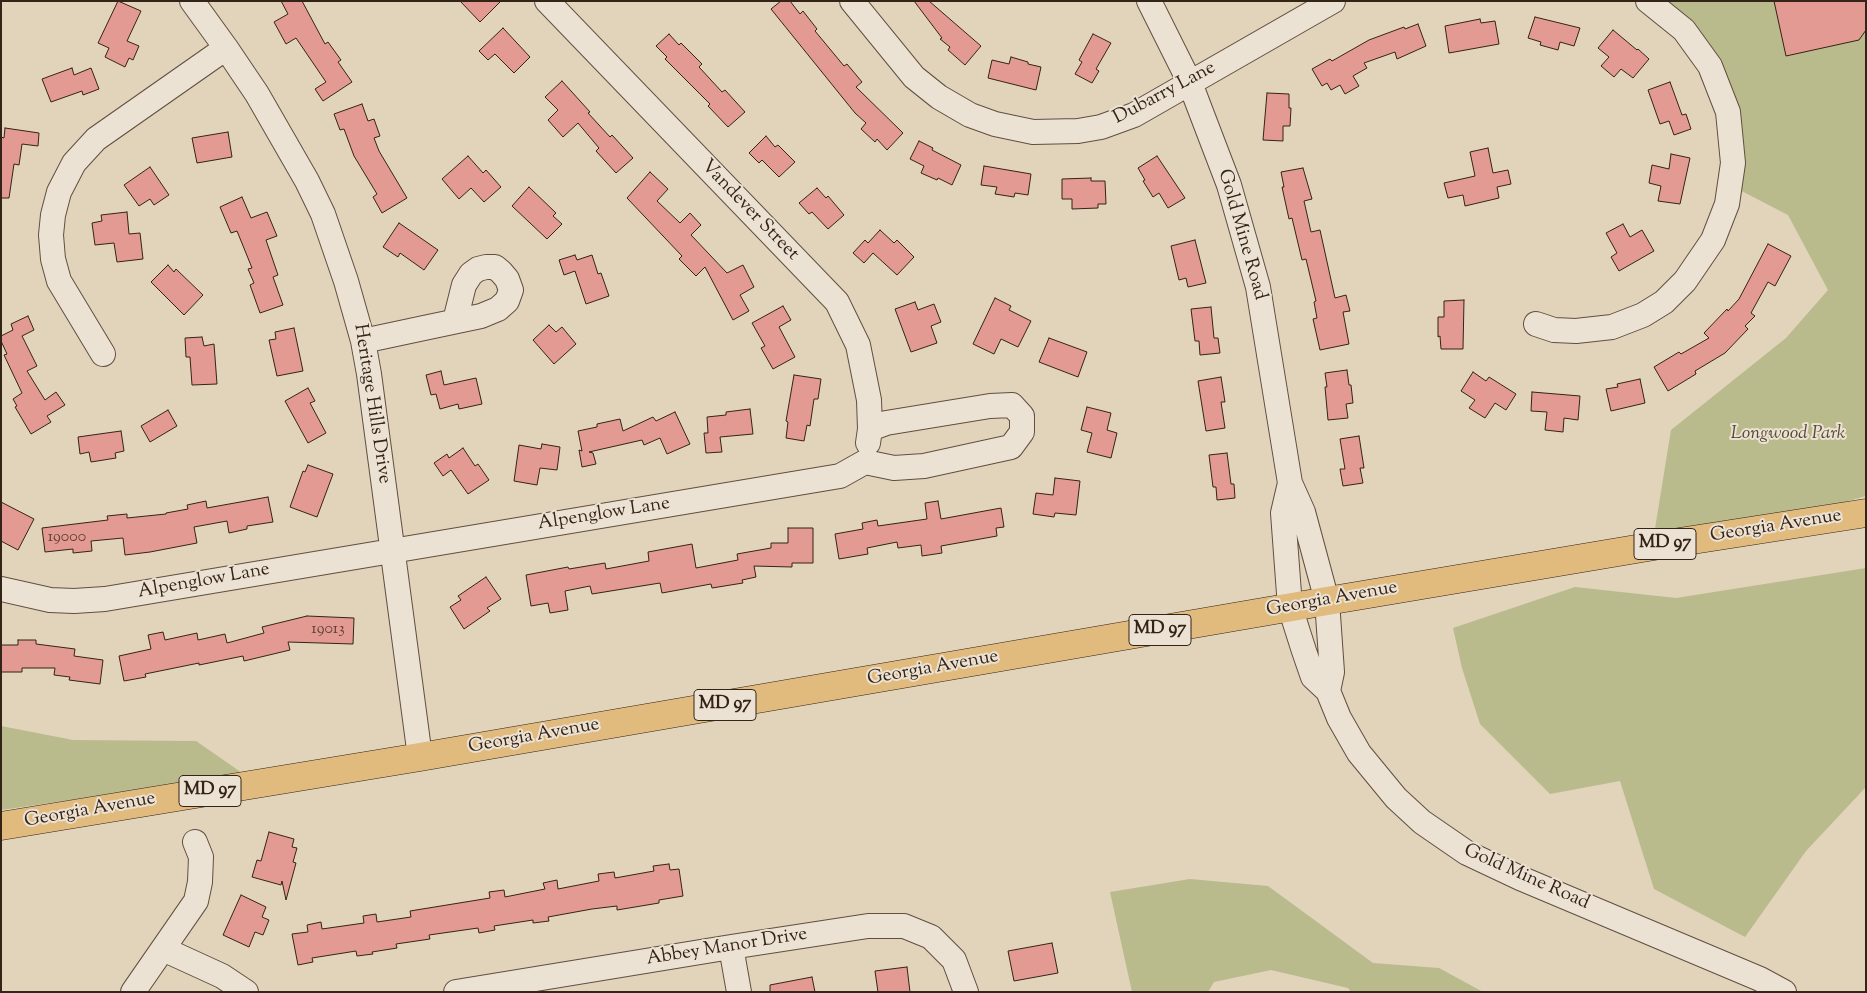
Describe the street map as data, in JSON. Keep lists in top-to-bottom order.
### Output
{
  "streets": {
    "main road": ["Georgia Avenue", "MD 97"],
    "street": [
      "Dubarry Lane",
      "Vandever Street",
      "Gold Mine Road",
      "Heritage Hills Drive",
      "Alpenglow Lane",
      "Abbey Manor Drive"
    ]
  },
  "crossings": [
    ["Dubarry Lane", "Gold Mine Road"],
    ["Vandever Street", "Alpenglow Lane"],
    ["Gold Mine Road", "Georgia Avenue"],
    ["Heritage Hills Drive", "Alpenglow Lane"],
    ["Heritage Hills Drive", "Georgia Avenue"]
  ],
  "parks": ["Longwood Park"],
  "house_numbers": ["19000", "19013"]
}
